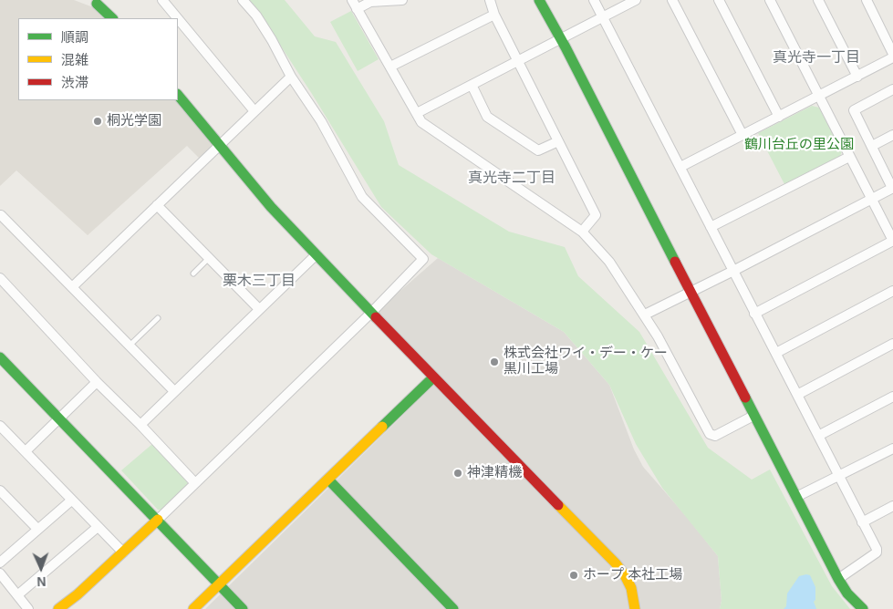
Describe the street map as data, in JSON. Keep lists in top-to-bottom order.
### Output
{
  "districts": ["真光寺一丁目", "真光寺二丁目", "栗木三丁目"],
  "parks": ["鶴川台丘の里公園"],
  "places": [
    "桐光学園",
    "株式会社ワイ・デー・ケー 黒川工場",
    "神津精機",
    "ホープ 本社工場"
  ],
  "legend": ["順調", "混雑", "渋滞"],
  "north": "bottom"
}
